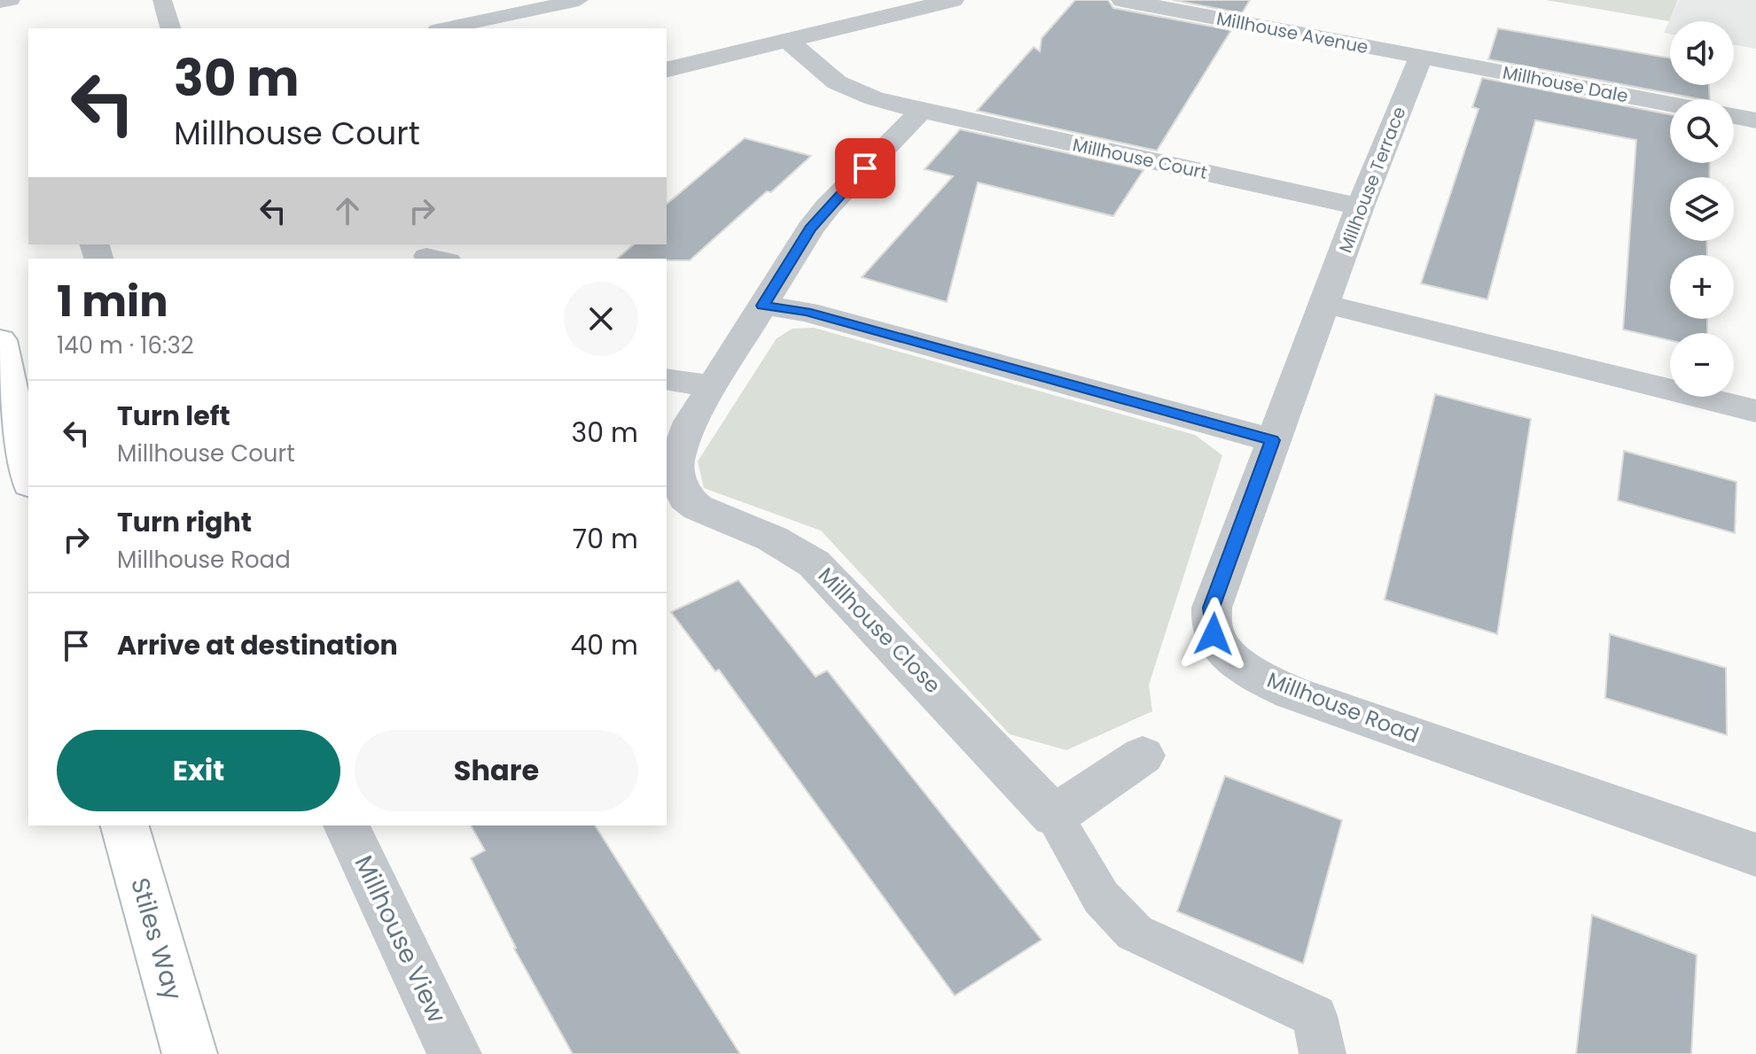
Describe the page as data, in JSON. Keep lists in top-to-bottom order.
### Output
{
  "streets": {
    "main road": ["Stiles Way"],
    "street": [
      "Millhouse Avenue",
      "Millhouse Dale",
      "Millhouse Court",
      "Millhouse Terrace",
      "Millhouse Close",
      "Millhouse Road",
      "Millhouse View"
    ]
  },
  "crossings": [
    ["Millhouse Avenue", "Millhouse Dale"],
    ["Millhouse Avenue", "Millhouse Terrace"],
    ["Millhouse Dale", "Millhouse Terrace"],
    ["Millhouse Court", "Millhouse Terrace"],
    ["Millhouse Terrace", "Millhouse Road"]
  ],
  "page": {
    "map_buttons": ["+", "−"],
    "turn": ["30 m", "Millhouse Court"],
    "heading": ["1 min", "140 m · 16:32"],
    "list": [
      {
        "name": "Turn left",
        "note": "Millhouse Court",
        "value": "30 m"
      },
      {
        "name": "Turn right",
        "note": "Millhouse Road",
        "value": "70 m"
      },
      {
        "name": "Arrive at destination",
        "value": "40 m"
      }
    ],
    "buttons": ["Exit", "Share"]
  }
}
